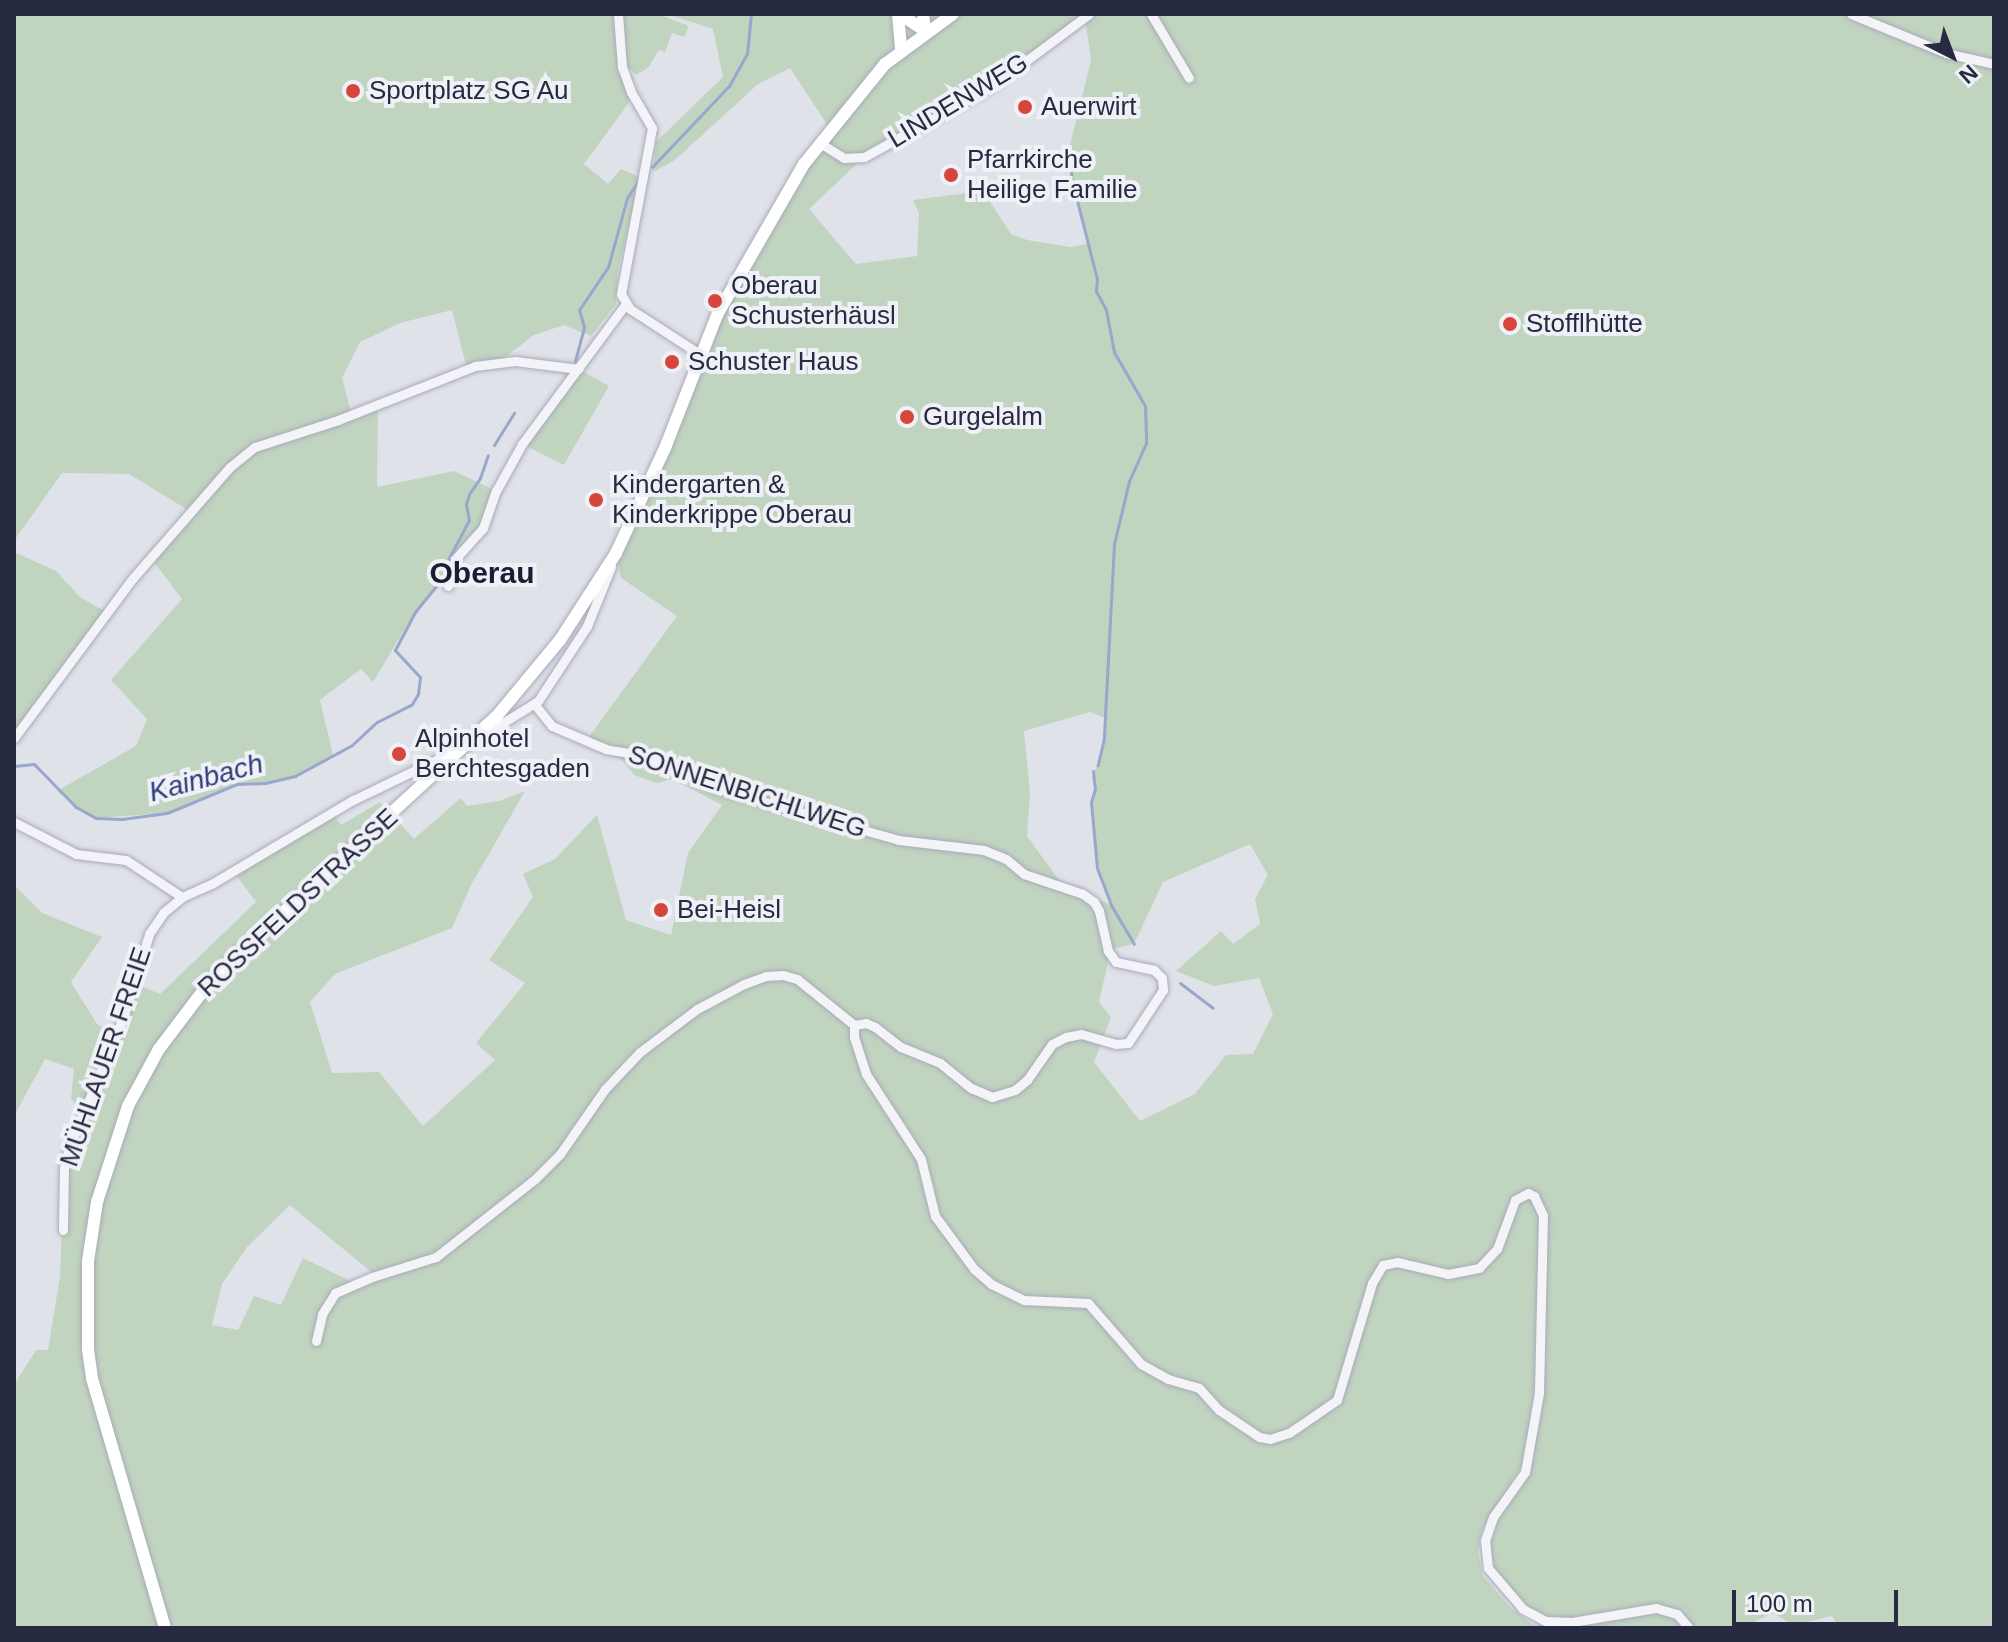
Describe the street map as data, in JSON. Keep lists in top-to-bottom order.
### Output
{
  "streets": {
    "main road": ["ROSSFELDSTRASSE"],
    "street": ["LINDENWEG", "SONNENBICHLWEG", "MÜHLAUER FREIE"]
  },
  "crossings": [
    ["LINDENWEG", "ROSSFELDSTRASSE"],
    ["SONNENBICHLWEG", "ROSSFELDSTRASSE"],
    ["ROSSFELDSTRASSE", "MÜHLAUER FREIE"]
  ],
  "districts": ["Oberau"],
  "water": ["Kainbach"],
  "places": [
    "Sportplatz SG Au",
    "Auerwirt",
    "Pfarrkirche Heilige Familie",
    "Oberau Schusterhäusl",
    "Stofflhütte",
    "Schuster Haus",
    "Gurgelalm",
    "Kindergarten & Kinderkrippe Oberau",
    "Alpinhotel Berchtesgaden",
    "Bei-Heisl"
  ],
  "scale_bar": "100 m",
  "north": "bottom right"
}
